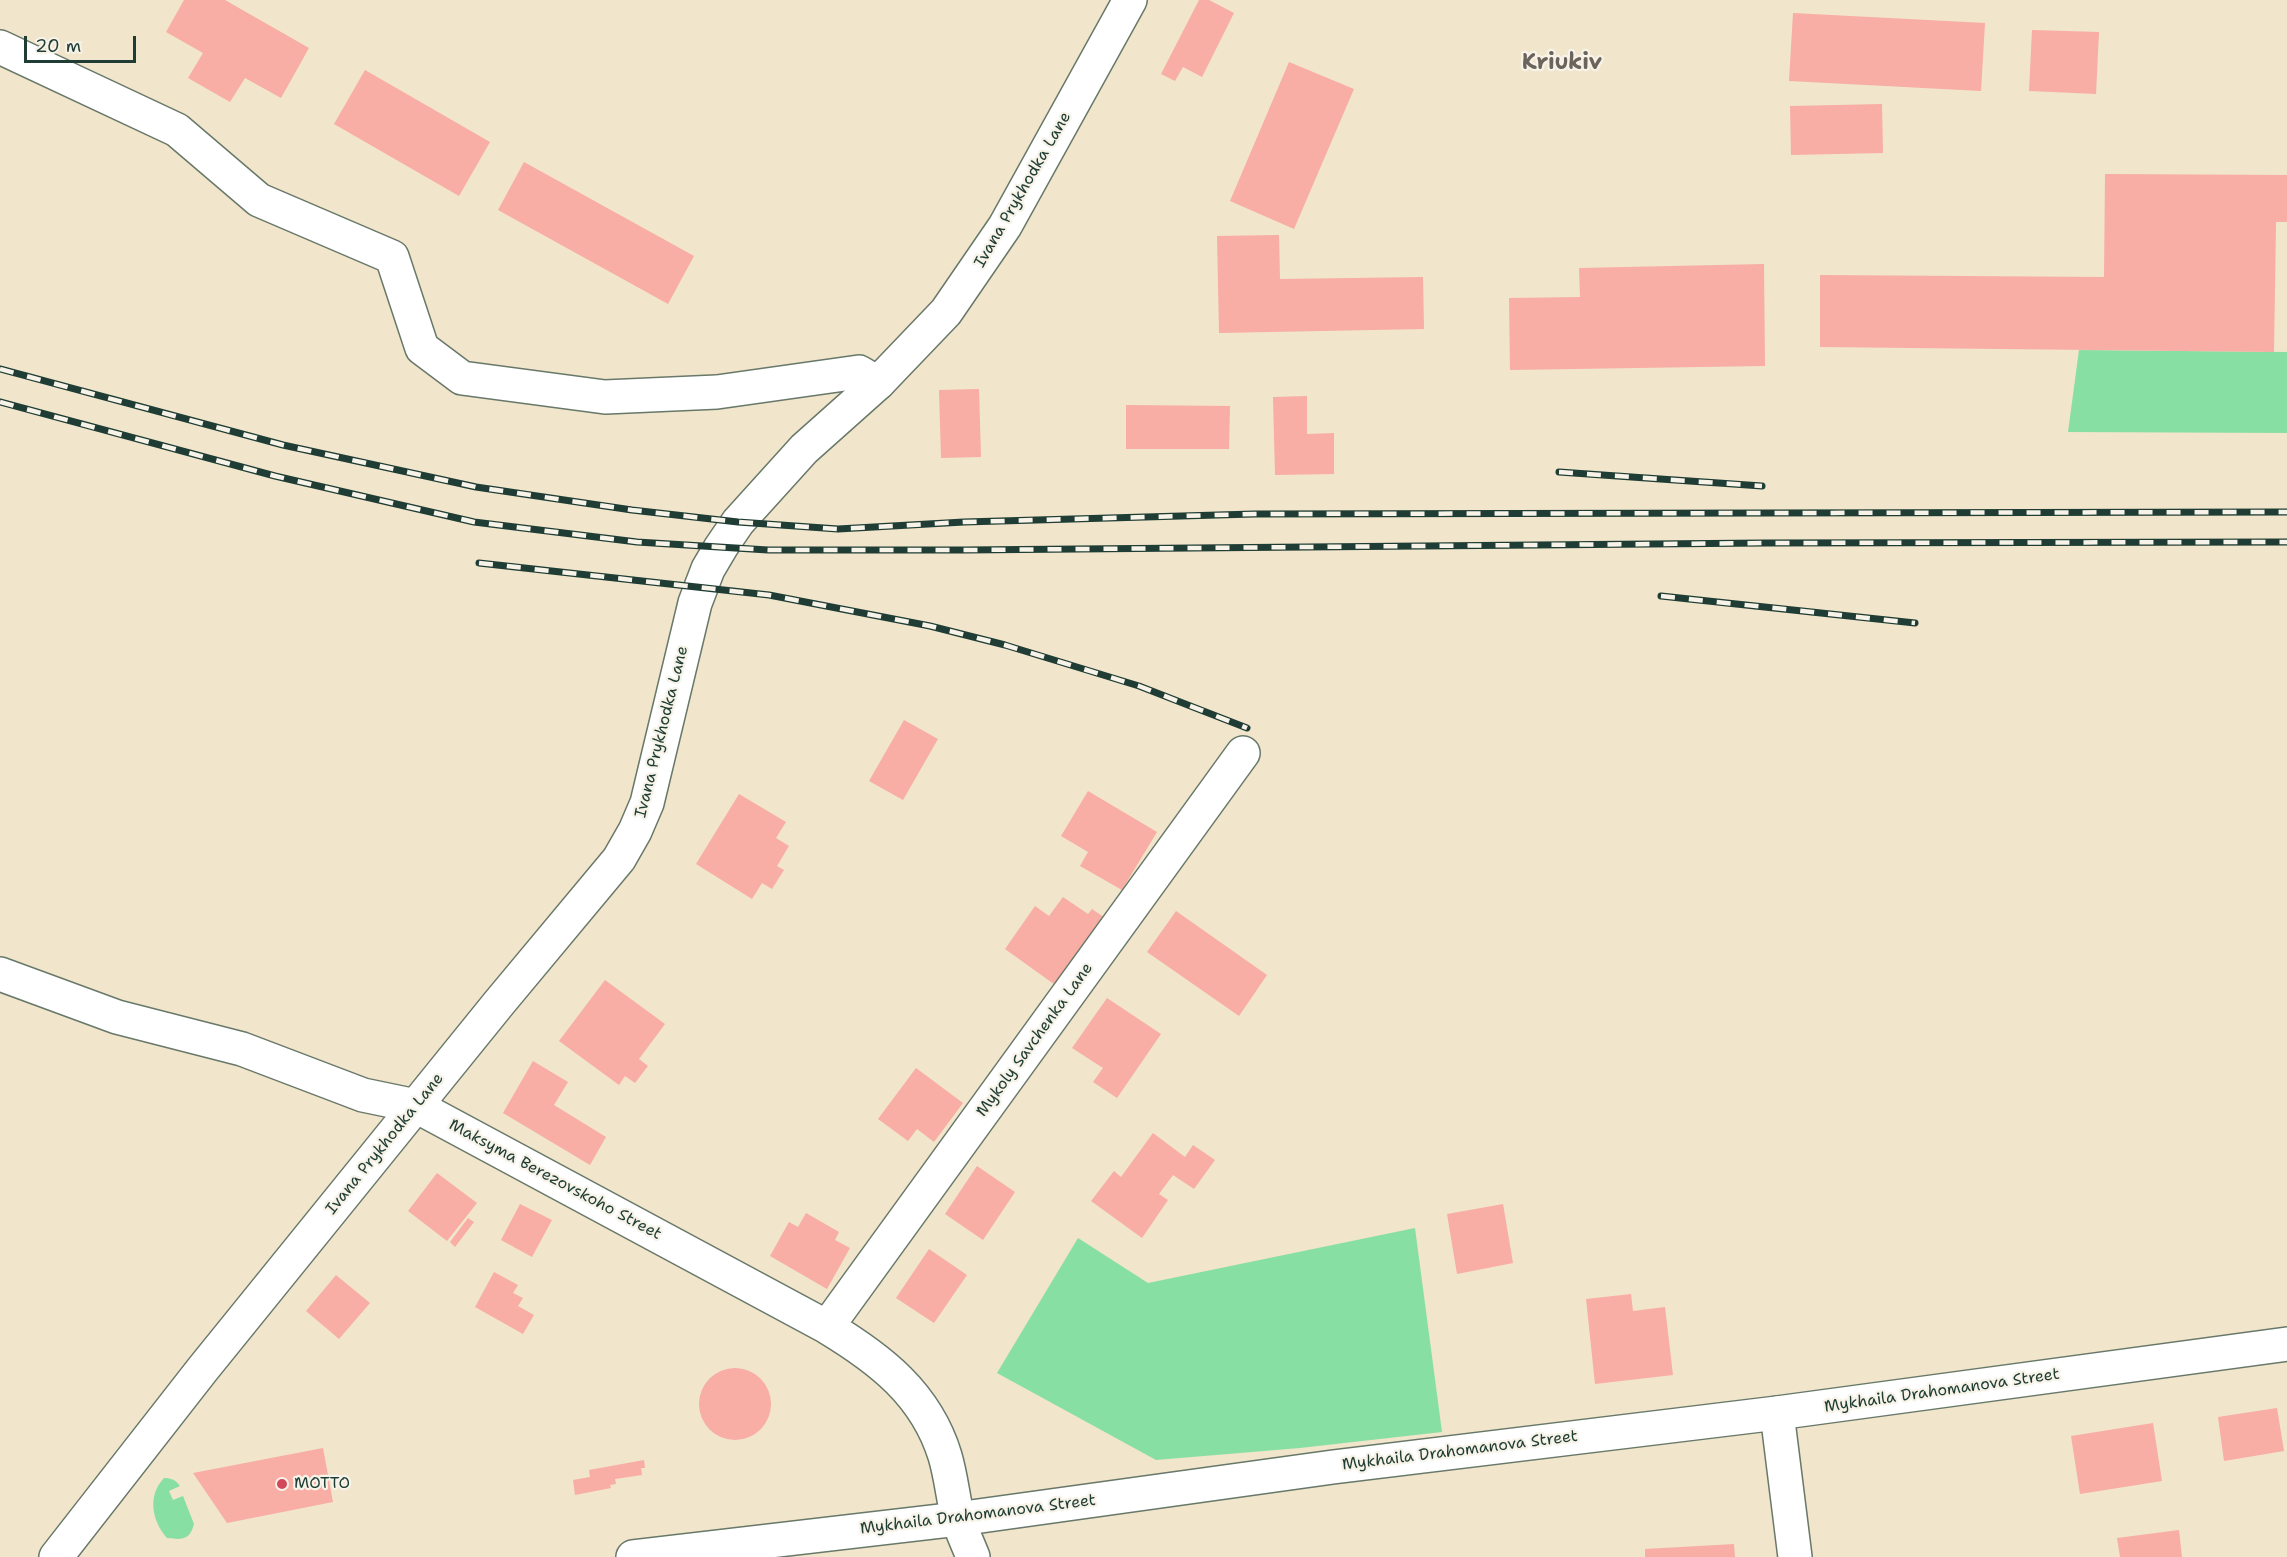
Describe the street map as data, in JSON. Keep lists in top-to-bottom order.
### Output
{
  "streets": {
    "street": [
      "Ivana Prykhodka Lane",
      "Mykoly Savchenka Lane",
      "Maksyma Berezovskoho Street",
      "Mykhaila Drahomanova Street"
    ]
  },
  "crossings": [
    ["Ivana Prykhodka Lane", "Maksyma Berezovskoho Street"],
    ["Mykoly Savchenka Lane", "Maksyma Berezovskoho Street"],
    ["Maksyma Berezovskoho Street", "Mykhaila Drahomanova Street"]
  ],
  "districts": ["Kriukiv"],
  "places": ["MOTTO"],
  "scale_bar": "20 m"
}
